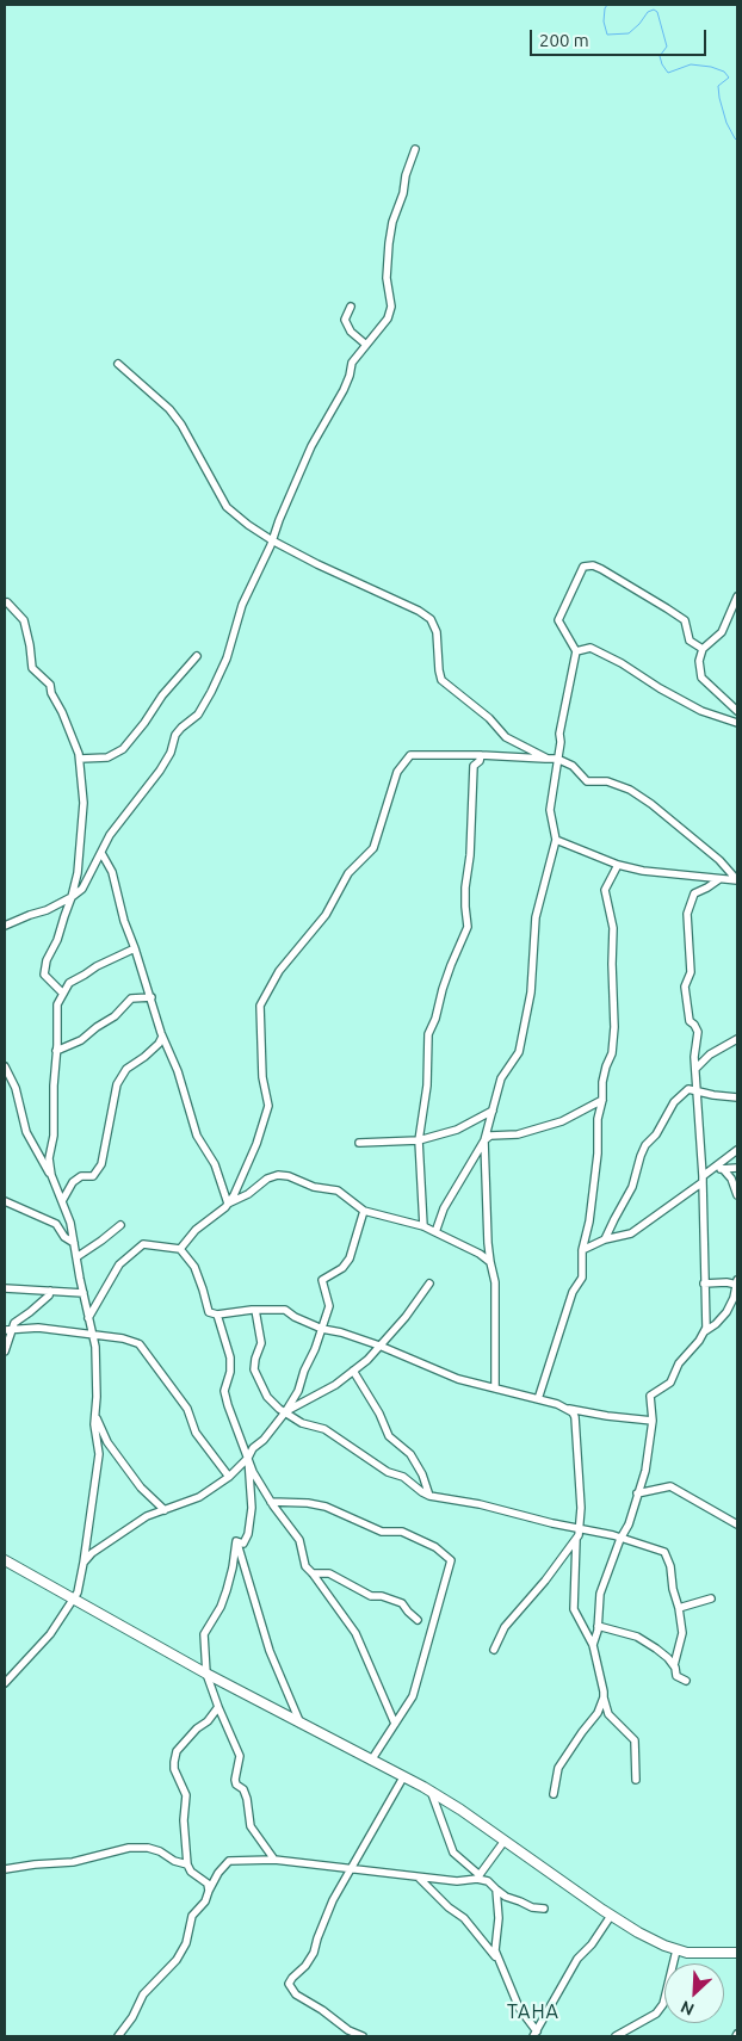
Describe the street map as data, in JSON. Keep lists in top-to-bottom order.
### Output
{
  "districts": ["TAHA"],
  "scale_bar": "200 m",
  "north": "bottom left"
}
